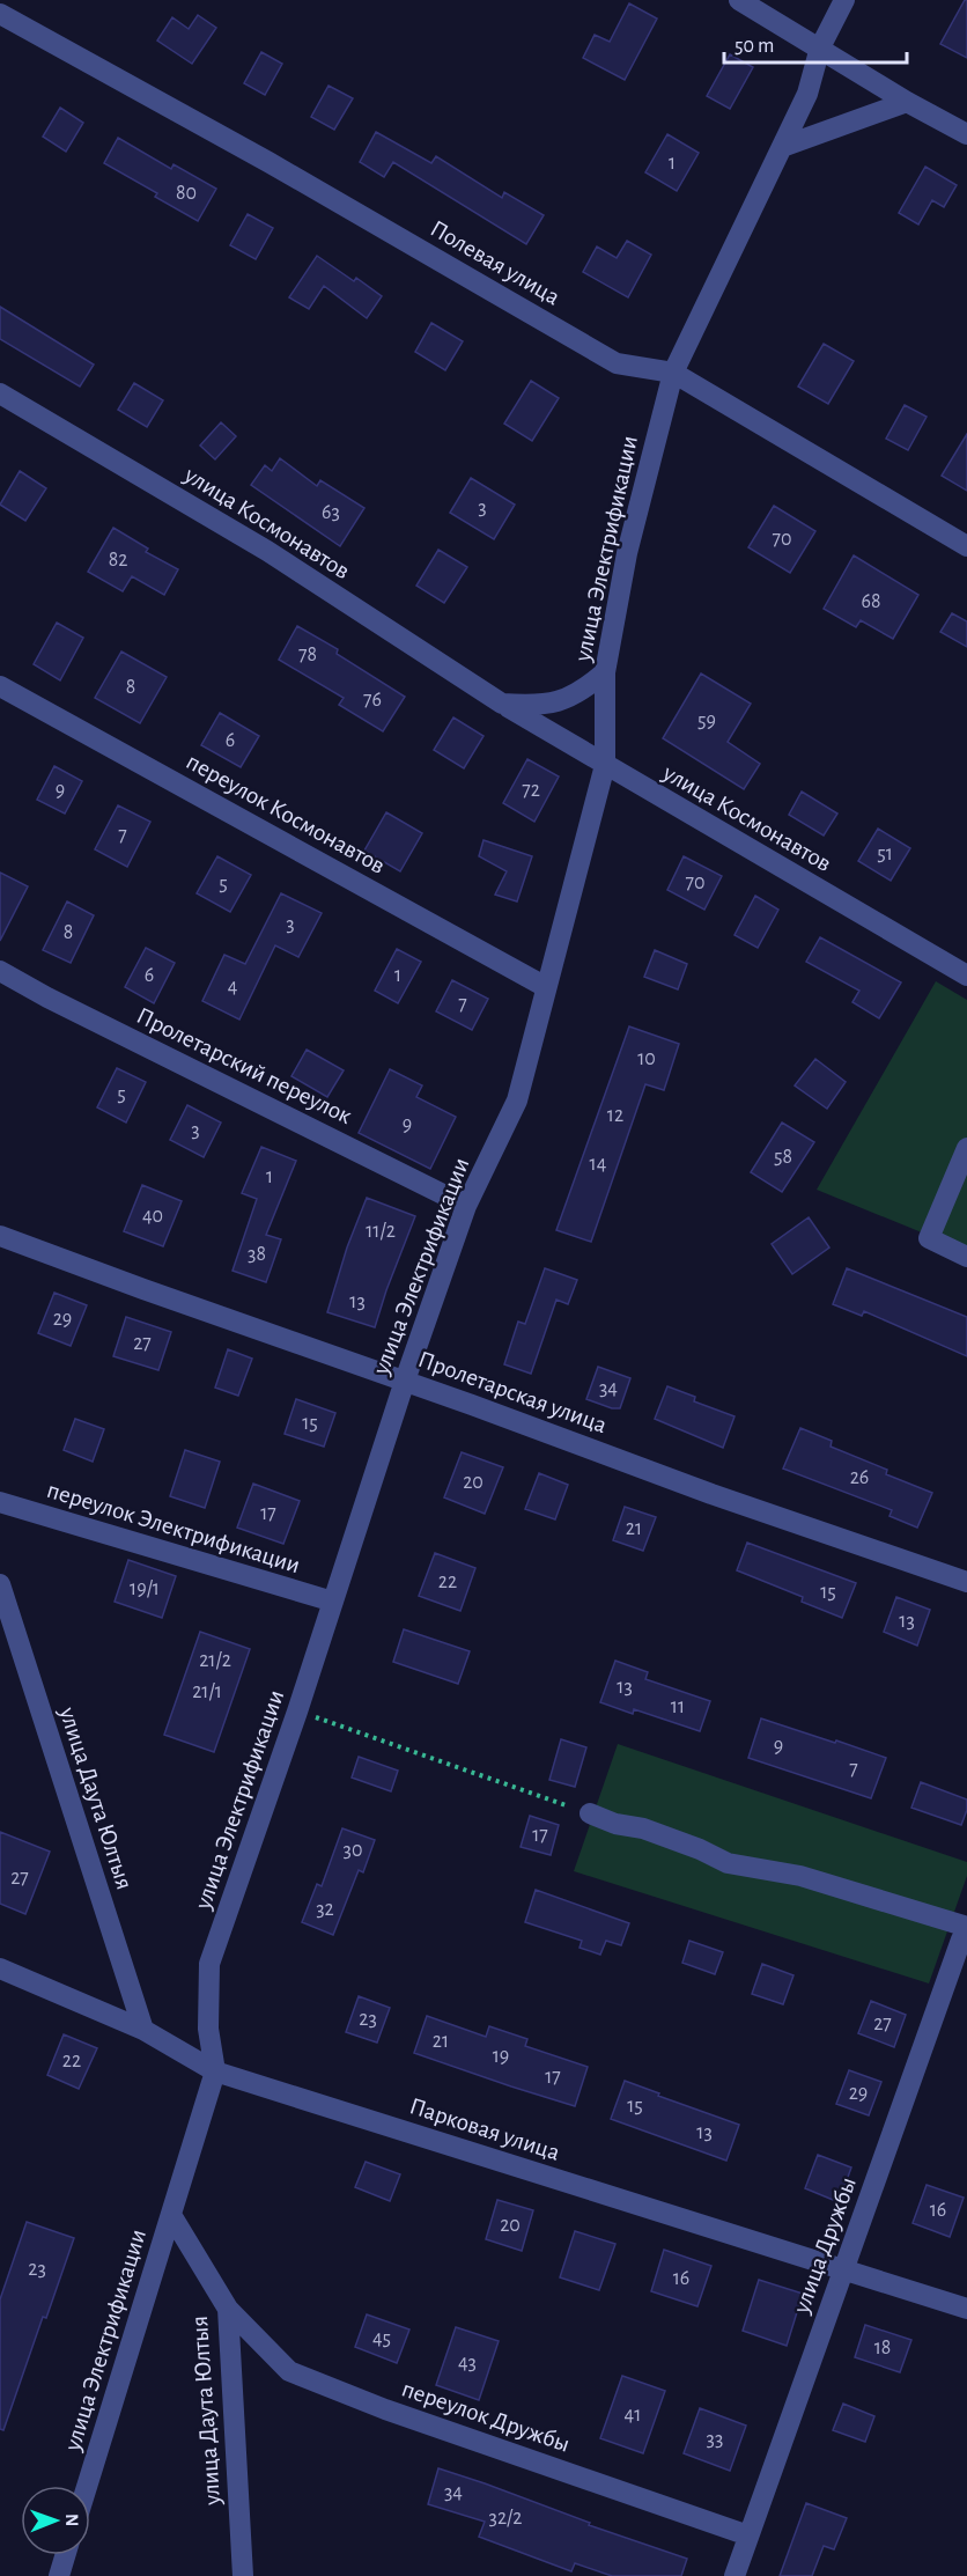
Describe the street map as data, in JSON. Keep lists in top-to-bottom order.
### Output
{
  "streets": {
    "street": [
      "Полевая улица",
      "улица Космонавтов",
      "улица Электрификации",
      "переулок Космонавтов",
      "Пролетарский переулок",
      "Пролетарская улица",
      "переулок Электрификации",
      "улица Даута Юлтыя",
      "Парковая улица",
      "улица Дружбы",
      "переулок Дружбы"
    ]
  },
  "crossings": [
    ["Полевая улица", "улица Электрификации"],
    ["улица Космонавтов", "улица Электрификации"],
    ["улица Электрификации", "переулок Космонавтов"],
    ["улица Электрификации", "Пролетарский переулок"],
    ["улица Электрификации", "Пролетарская улица"],
    ["улица Электрификации", "переулок Электрификации"],
    ["улица Электрификации", "улица Даута Юлтыя"],
    ["улица Электрификации", "Парковая улица"],
    ["улица Даута Юлтыя", "Парковая улица"],
    ["улица Даута Юлтыя", "переулок Дружбы"],
    ["Парковая улица", "улица Дружбы"],
    ["улица Дружбы", "переулок Дружбы"]
  ],
  "house_numbers": [
    "1",
    "80",
    "3",
    "63",
    "70",
    "82",
    "68",
    "78",
    "8",
    "76",
    "59",
    "6",
    "9",
    "72",
    "7",
    "51",
    "70",
    "5",
    "3",
    "8",
    "6",
    "1",
    "4",
    "7",
    "10",
    "5",
    "12",
    "9",
    "3",
    "58",
    "14",
    "1",
    "40",
    "11/2",
    "38",
    "13",
    "29",
    "27",
    "34",
    "15",
    "26",
    "20",
    "17",
    "21",
    "22",
    "19/1",
    "15",
    "13",
    "21/2",
    "13",
    "21/1",
    "11",
    "9",
    "7",
    "17",
    "30",
    "27",
    "32",
    "23",
    "27",
    "21",
    "19",
    "22",
    "17",
    "29",
    "15",
    "13",
    "16",
    "20",
    "23",
    "16",
    "45",
    "18",
    "43",
    "41",
    "33",
    "34",
    "32/2"
  ],
  "scale_bar": "50 m",
  "north": "right"
}
